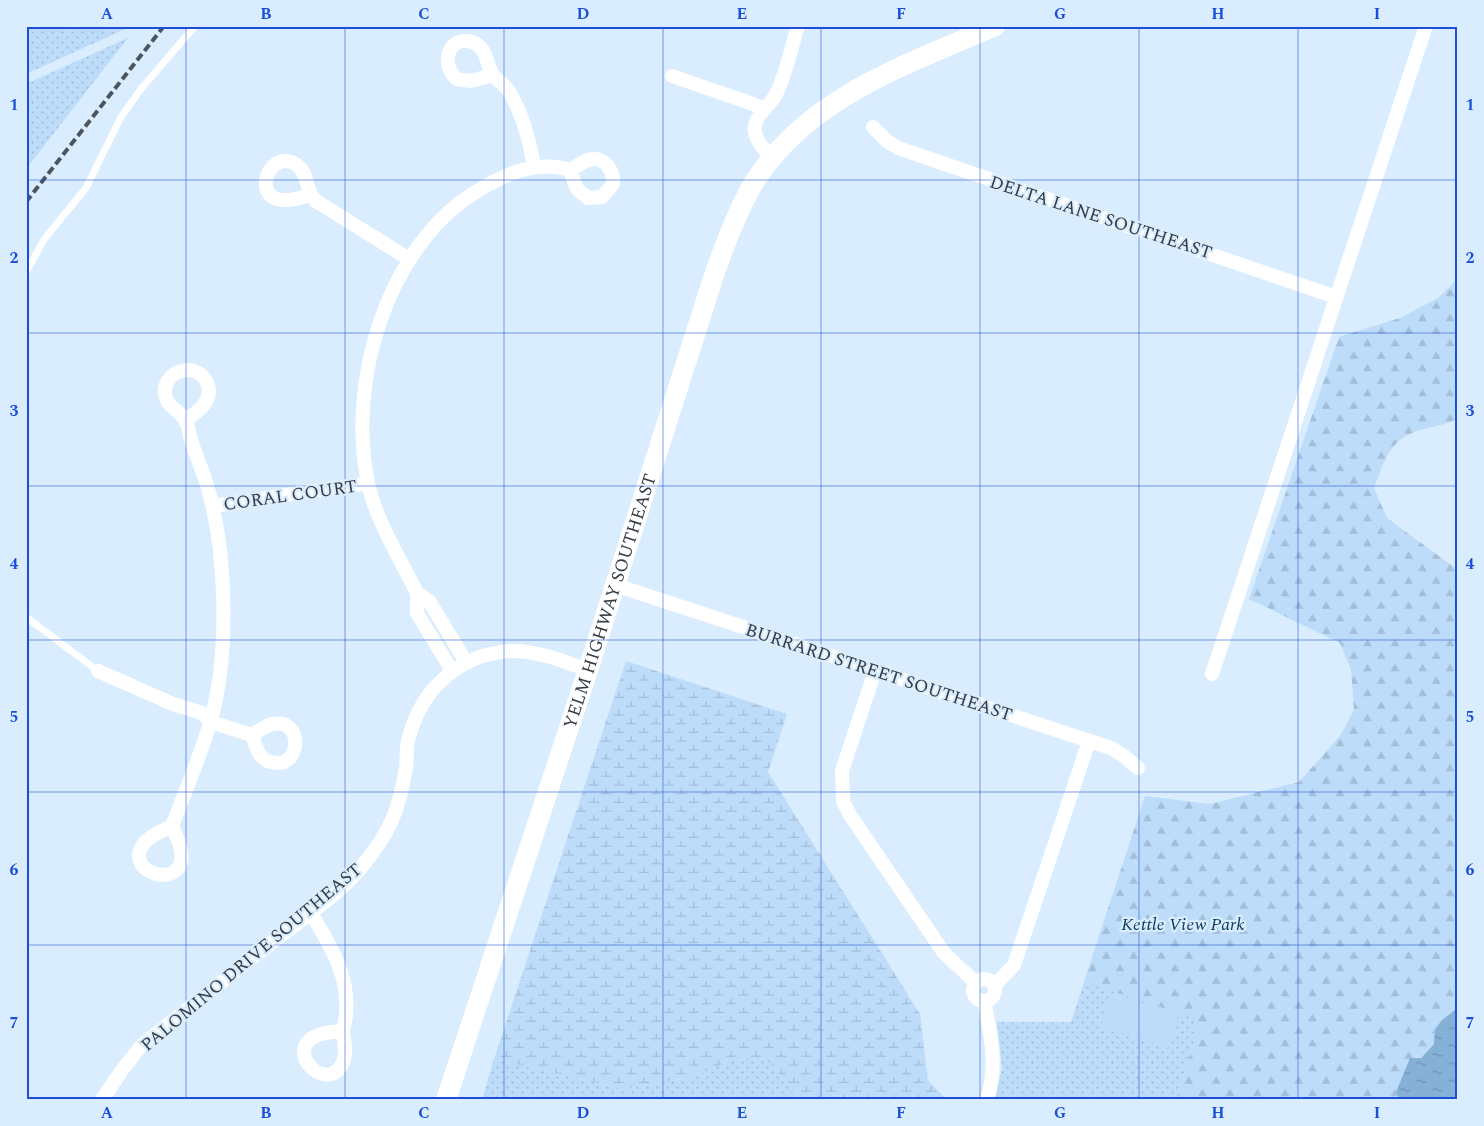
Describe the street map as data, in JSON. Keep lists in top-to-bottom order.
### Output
{
  "streets": {
    "main road": ["YELM HIGHWAY SOUTHEAST"],
    "street": [
      "DELTA LANE SOUTHEAST",
      "CORAL COURT",
      "BURRARD STREET SOUTHEAST",
      "PALOMINO DRIVE SOUTHEAST"
    ]
  },
  "crossings": [
    ["YELM HIGHWAY SOUTHEAST", "BURRARD STREET SOUTHEAST"],
    ["YELM HIGHWAY SOUTHEAST", "PALOMINO DRIVE SOUTHEAST"]
  ],
  "parks": ["Kettle View Park"],
  "grid": {
    "columns": [
      "A",
      "B",
      "C",
      "D",
      "E",
      "F",
      "G",
      "H",
      "I"
    ],
    "rows": [
      "1",
      "2",
      "3",
      "4",
      "5",
      "6",
      "7"
    ]
  }
}
